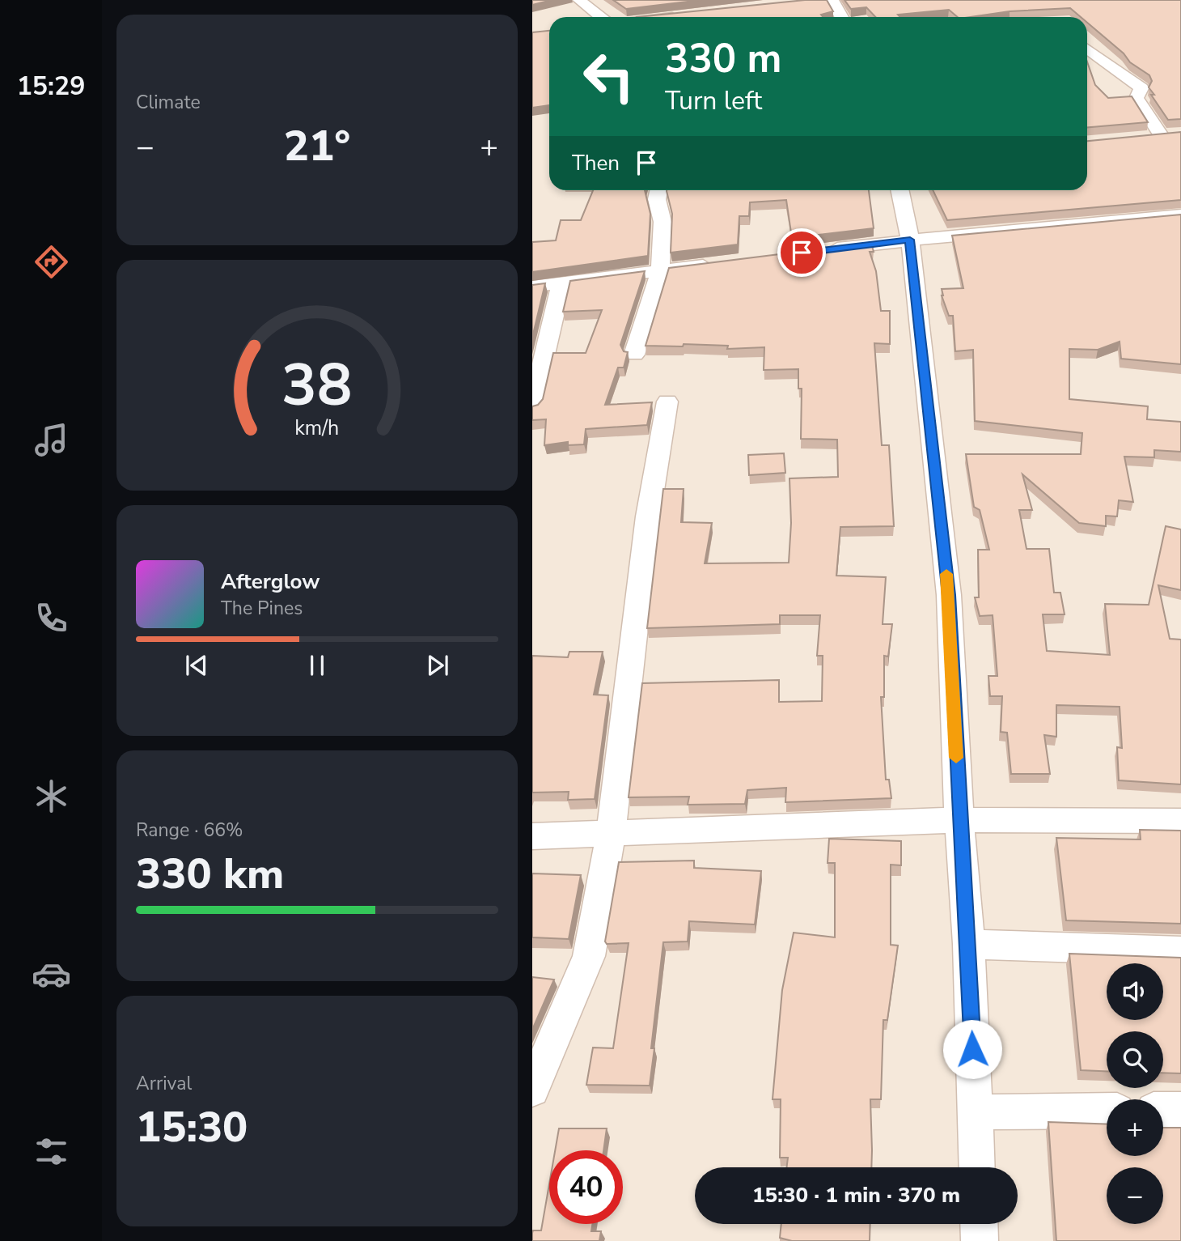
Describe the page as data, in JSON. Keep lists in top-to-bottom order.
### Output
{
  "page": {
    "tabs": "15:29",
    "tile": [
      "Climate",
      ["Range · 66%", "330 km"],
      ["Arrival", "15:30"]
    ],
    "turn": ["330 m", "Turn left"],
    "heat": ["−", "21°", "+"],
    "then": "Then",
    "song": ["Afterglow", "The Pines"],
    "map_buttons": ["+", "−"],
    "limit": "40",
    "trip": "15:30 · 1 min · 370 m",
    "gauge": ["38", "km/h"]
  }
}
